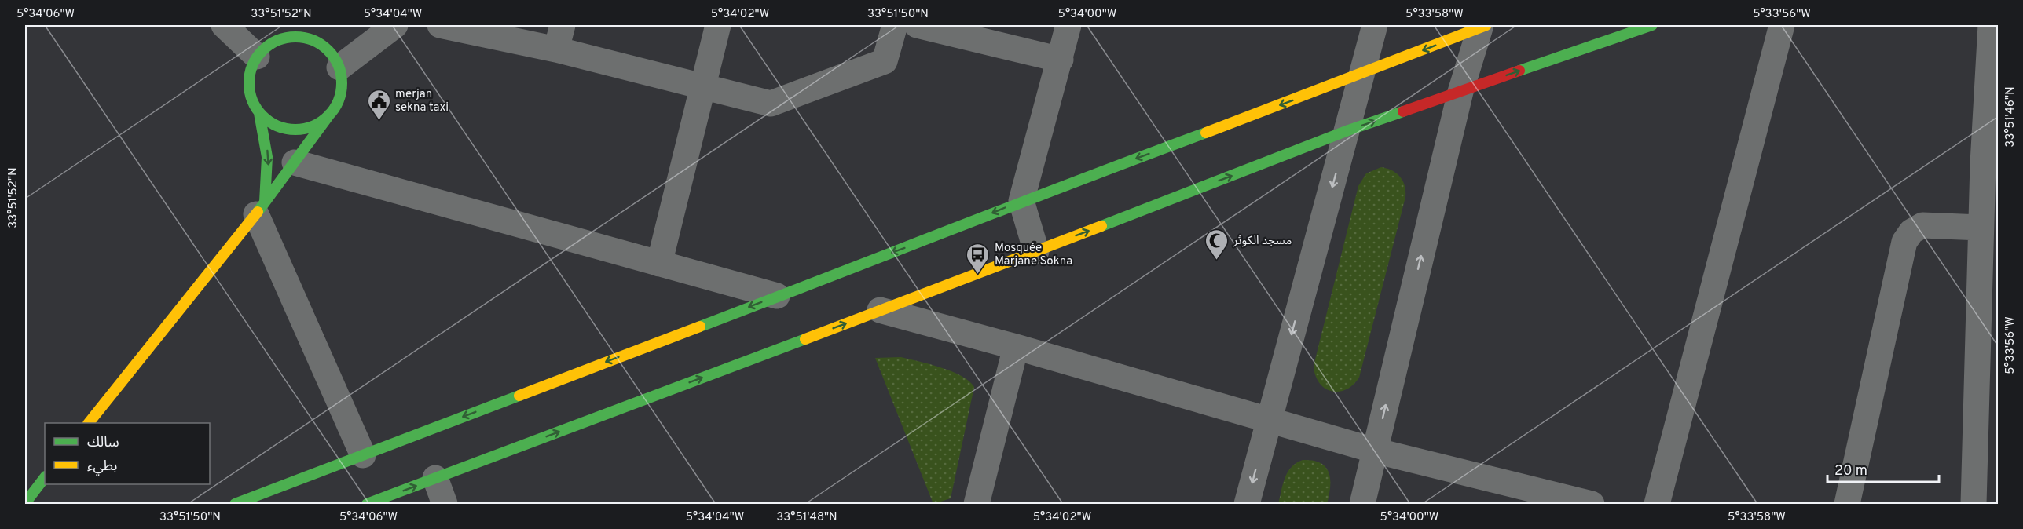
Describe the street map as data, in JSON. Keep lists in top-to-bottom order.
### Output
{
  "places": {
    "public building": ["merjan sekna taxi"],
    "mosque": ["مسجد الكوثر"],
    "bus stop": ["Mosquée Marjane Sokna"]
  },
  "legend": ["سالك", "بطيء"],
  "scale_bar": "20 m",
  "coordinates": [
    "5°34'06\"W",
    "33°51'52\"N",
    "5°34'04\"W",
    "5°34'02\"W",
    "33°51'50\"N",
    "5°34'00\"W",
    "5°33'58\"W",
    "5°33'56\"W",
    "33°51'46\"N",
    "33°51'48\"N"
  ]
}
